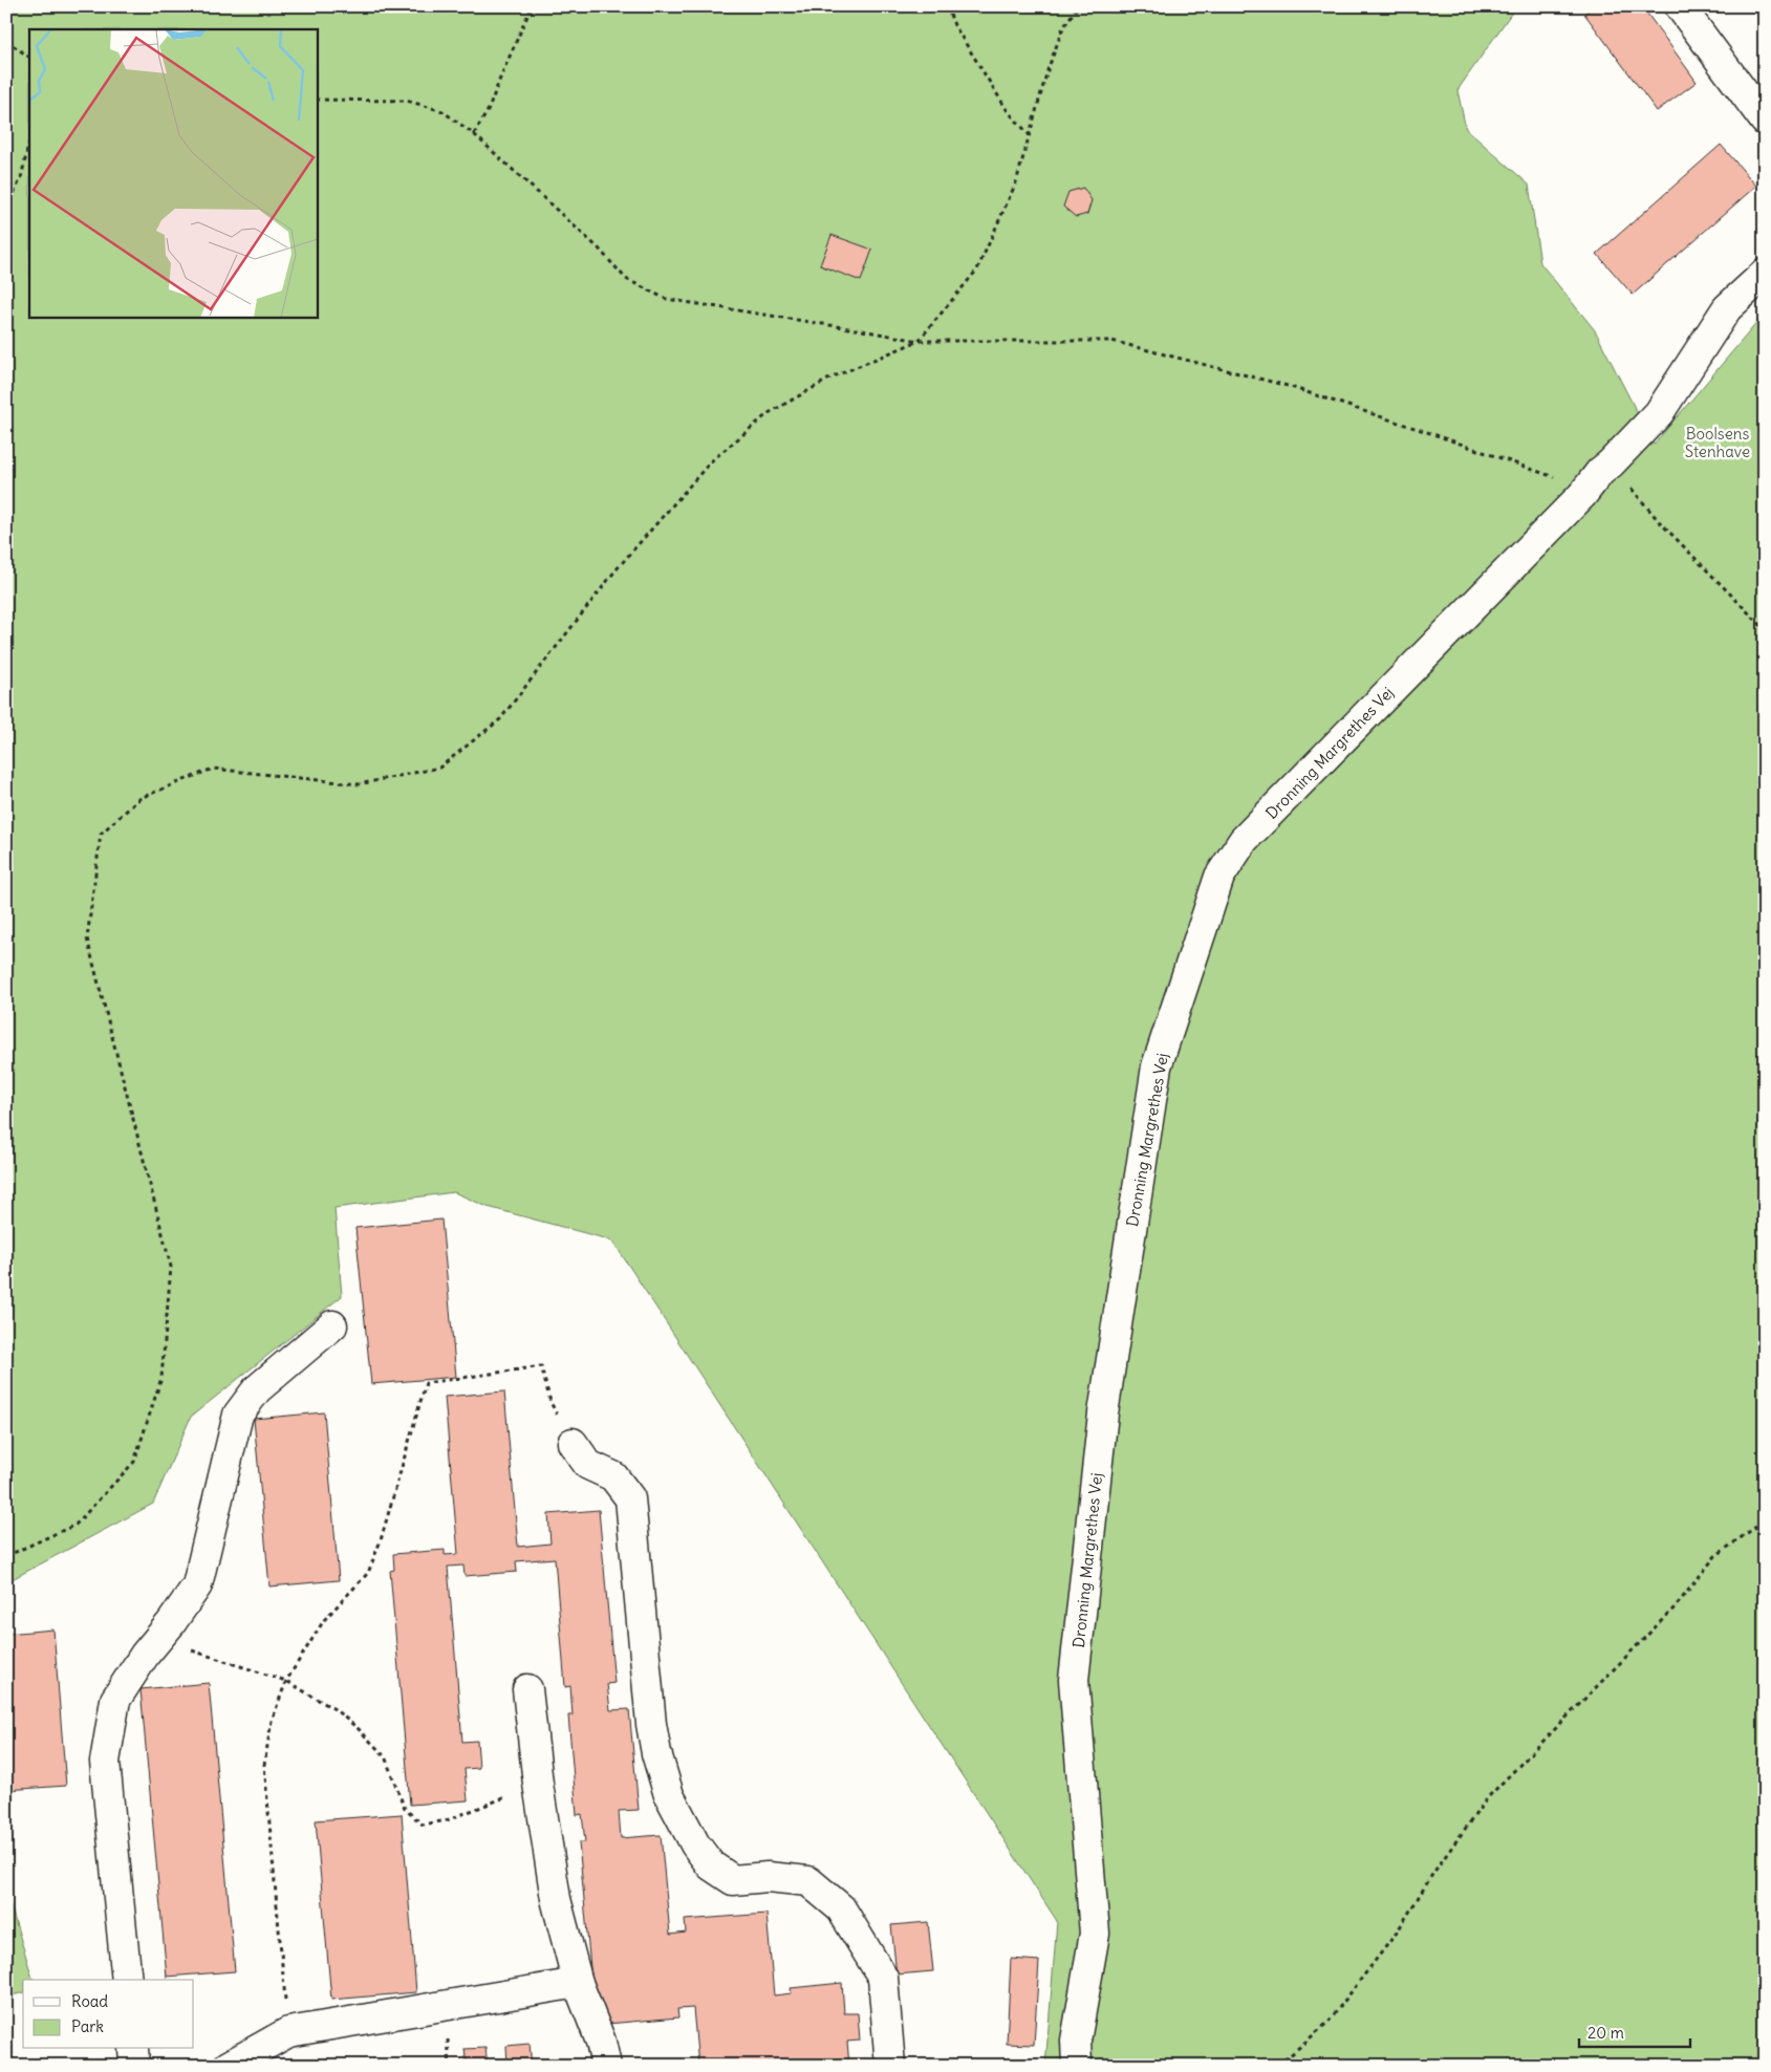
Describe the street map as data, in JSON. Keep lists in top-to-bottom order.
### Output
{
  "streets": {
    "lane": ["Dronning Margrethes Vej"]
  },
  "parks": ["Boolsens Stenhave"],
  "legend": ["Road", "Park"],
  "scale_bar": "20 m"
}
